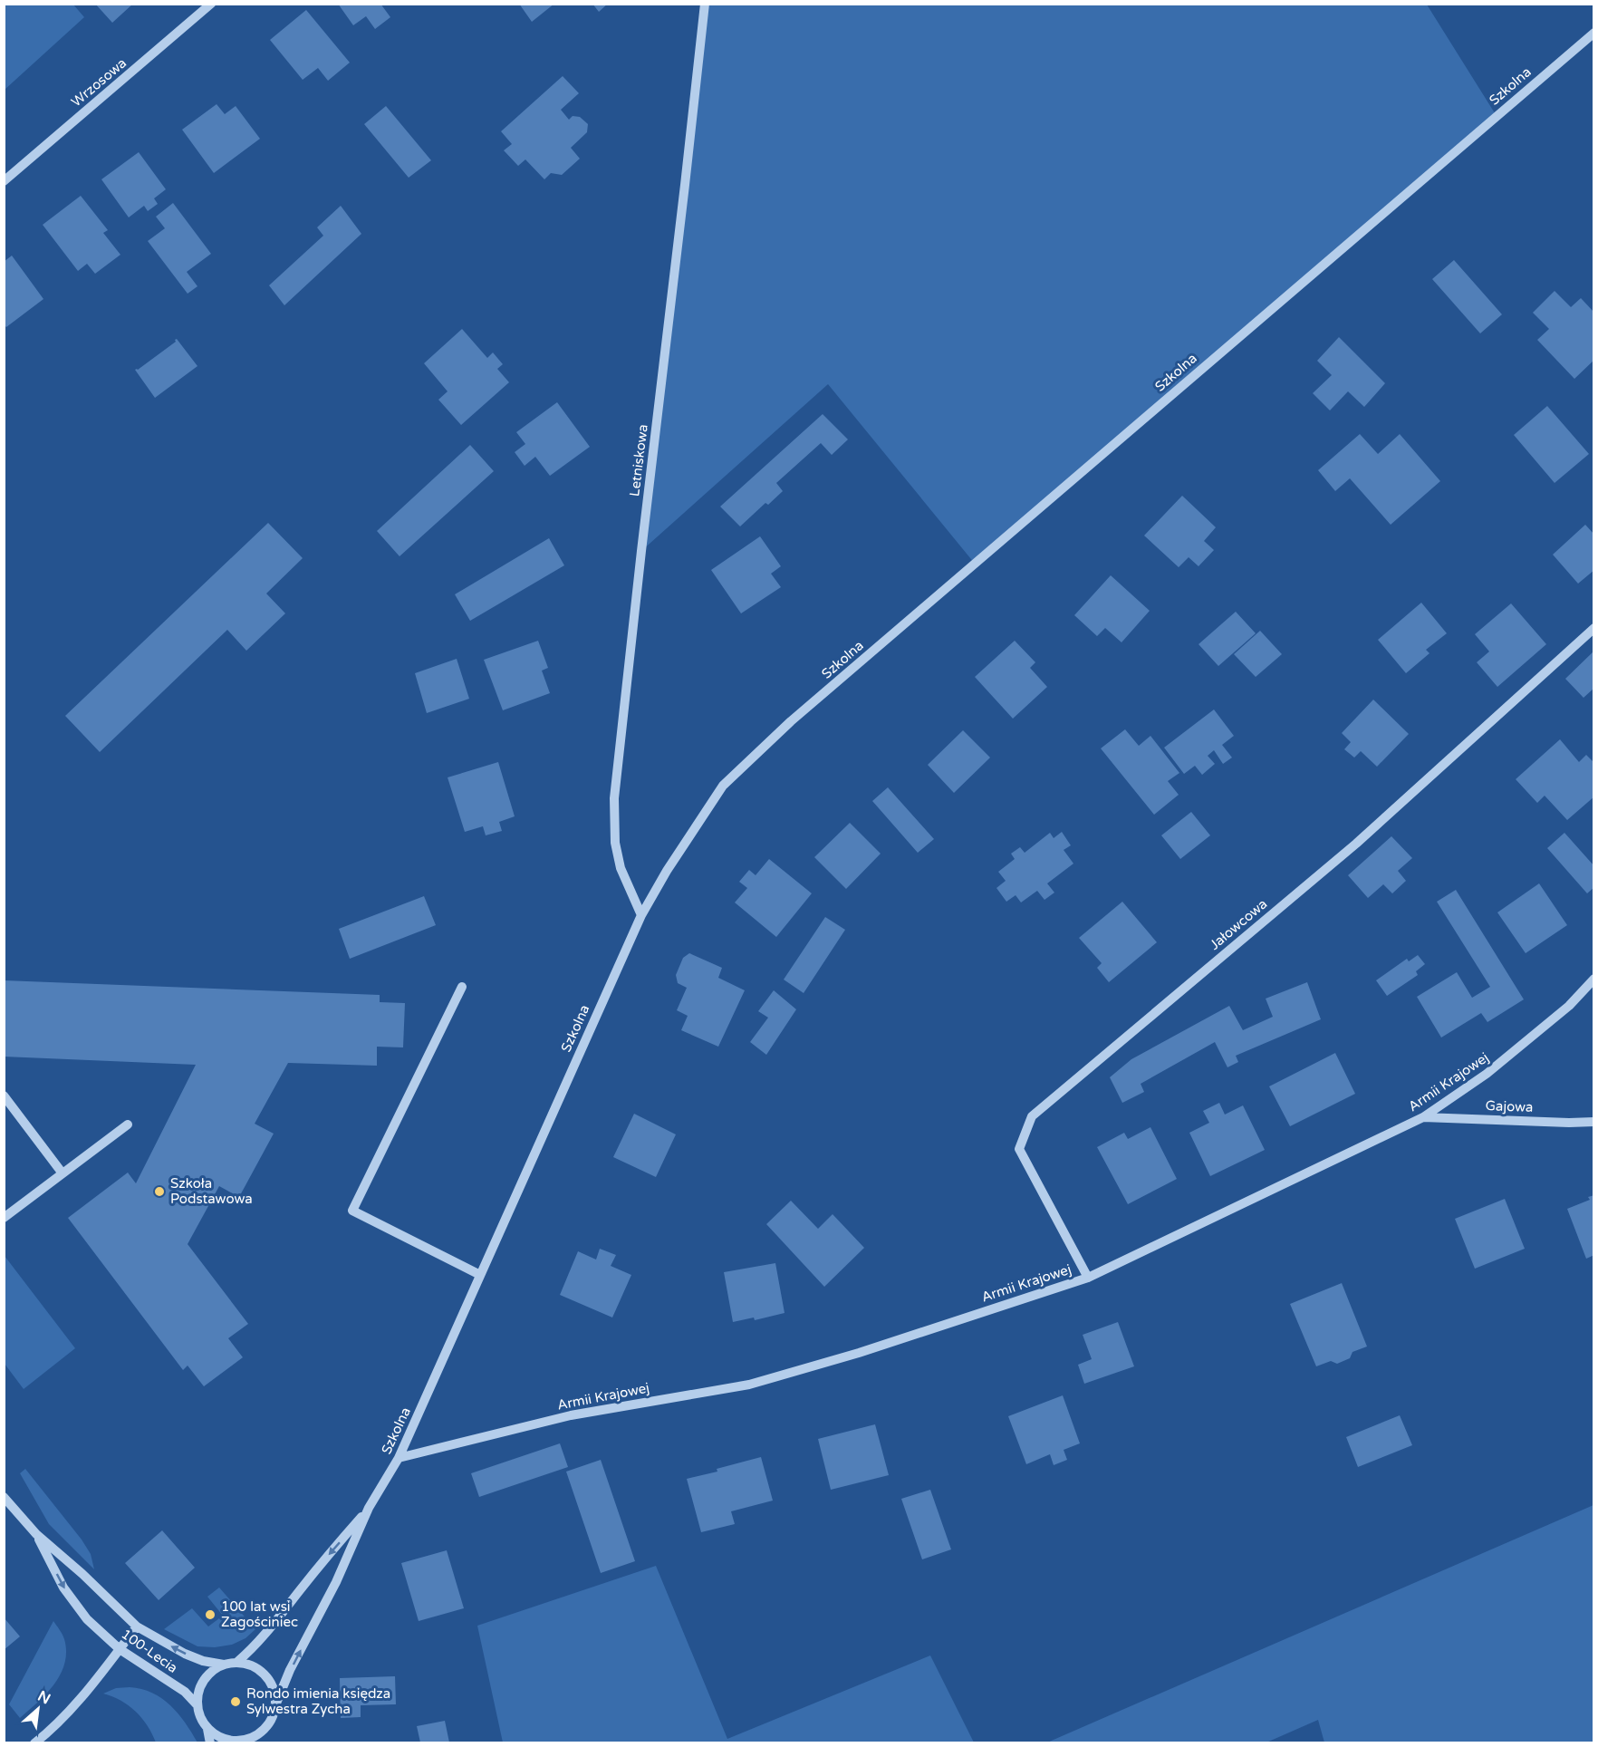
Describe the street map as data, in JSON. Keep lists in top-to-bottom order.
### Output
{
  "streets": {
    "street": [
      "Wrzosowa",
      "Szkolna",
      "Letniskowa",
      "Jałowcowa",
      "Armii Krajowej",
      "Gajowa",
      "100-Lecia"
    ]
  },
  "crossings": [
    ["Szkolna", "Letniskowa"],
    ["Szkolna", "Armii Krajowej"],
    ["Szkolna", "100-Lecia"],
    ["Jałowcowa", "Armii Krajowej"],
    ["Armii Krajowej", "Gajowa"]
  ],
  "places": ["Szkoła Podstawowa", "100 lat wsi Zagościniec", "Rondo imienia księdza Sylwestra Zycha"],
  "north": "top right"
}
